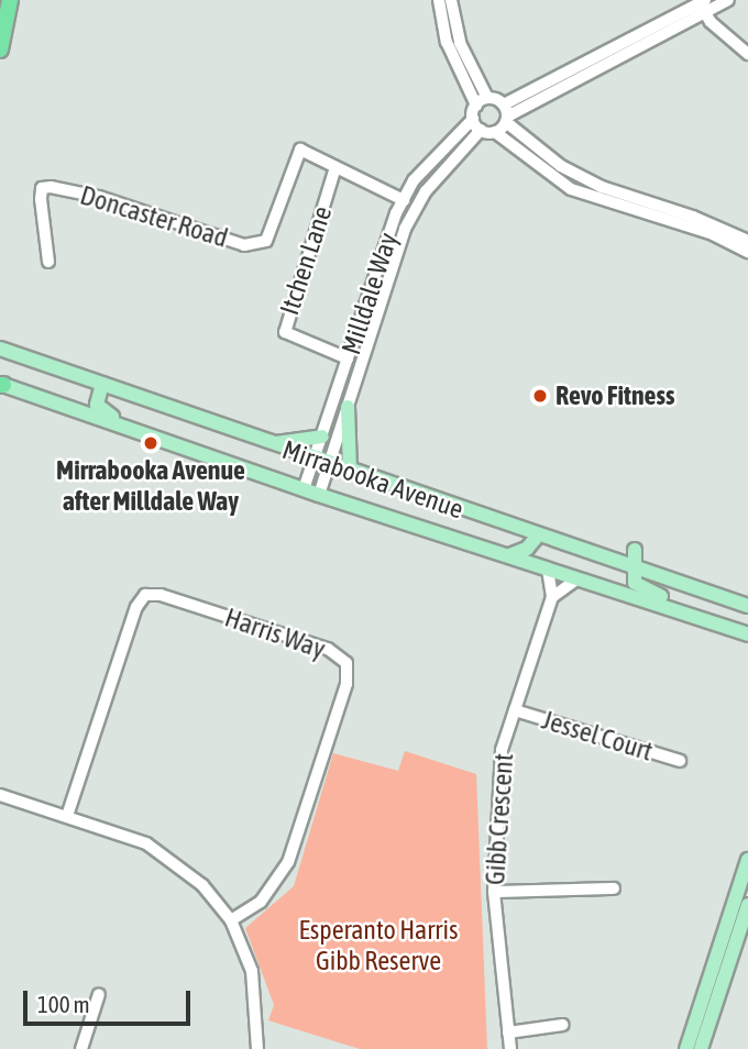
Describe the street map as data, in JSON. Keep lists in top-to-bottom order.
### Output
{
  "streets": {
    "main road": ["Mirrabooka Avenue"],
    "street": [
      "Doncaster Road",
      "Itchen Lane",
      "Milldale Way",
      "Harris Way",
      "Jessel Court",
      "Gibb Crescent"
    ]
  },
  "crossings": [
    ["Doncaster Road", "Itchen Lane"],
    ["Doncaster Road", "Milldale Way"],
    ["Itchen Lane", "Milldale Way"],
    ["Milldale Way", "Mirrabooka Avenue"],
    ["Mirrabooka Avenue", "Gibb Crescent"],
    ["Jessel Court", "Gibb Crescent"]
  ],
  "parks": ["Esperanto Harris Gibb Reserve"],
  "places": ["Revo Fitness", "Mirrabooka Avenue after Milldale Way"],
  "scale_bar": "100 m"
}
